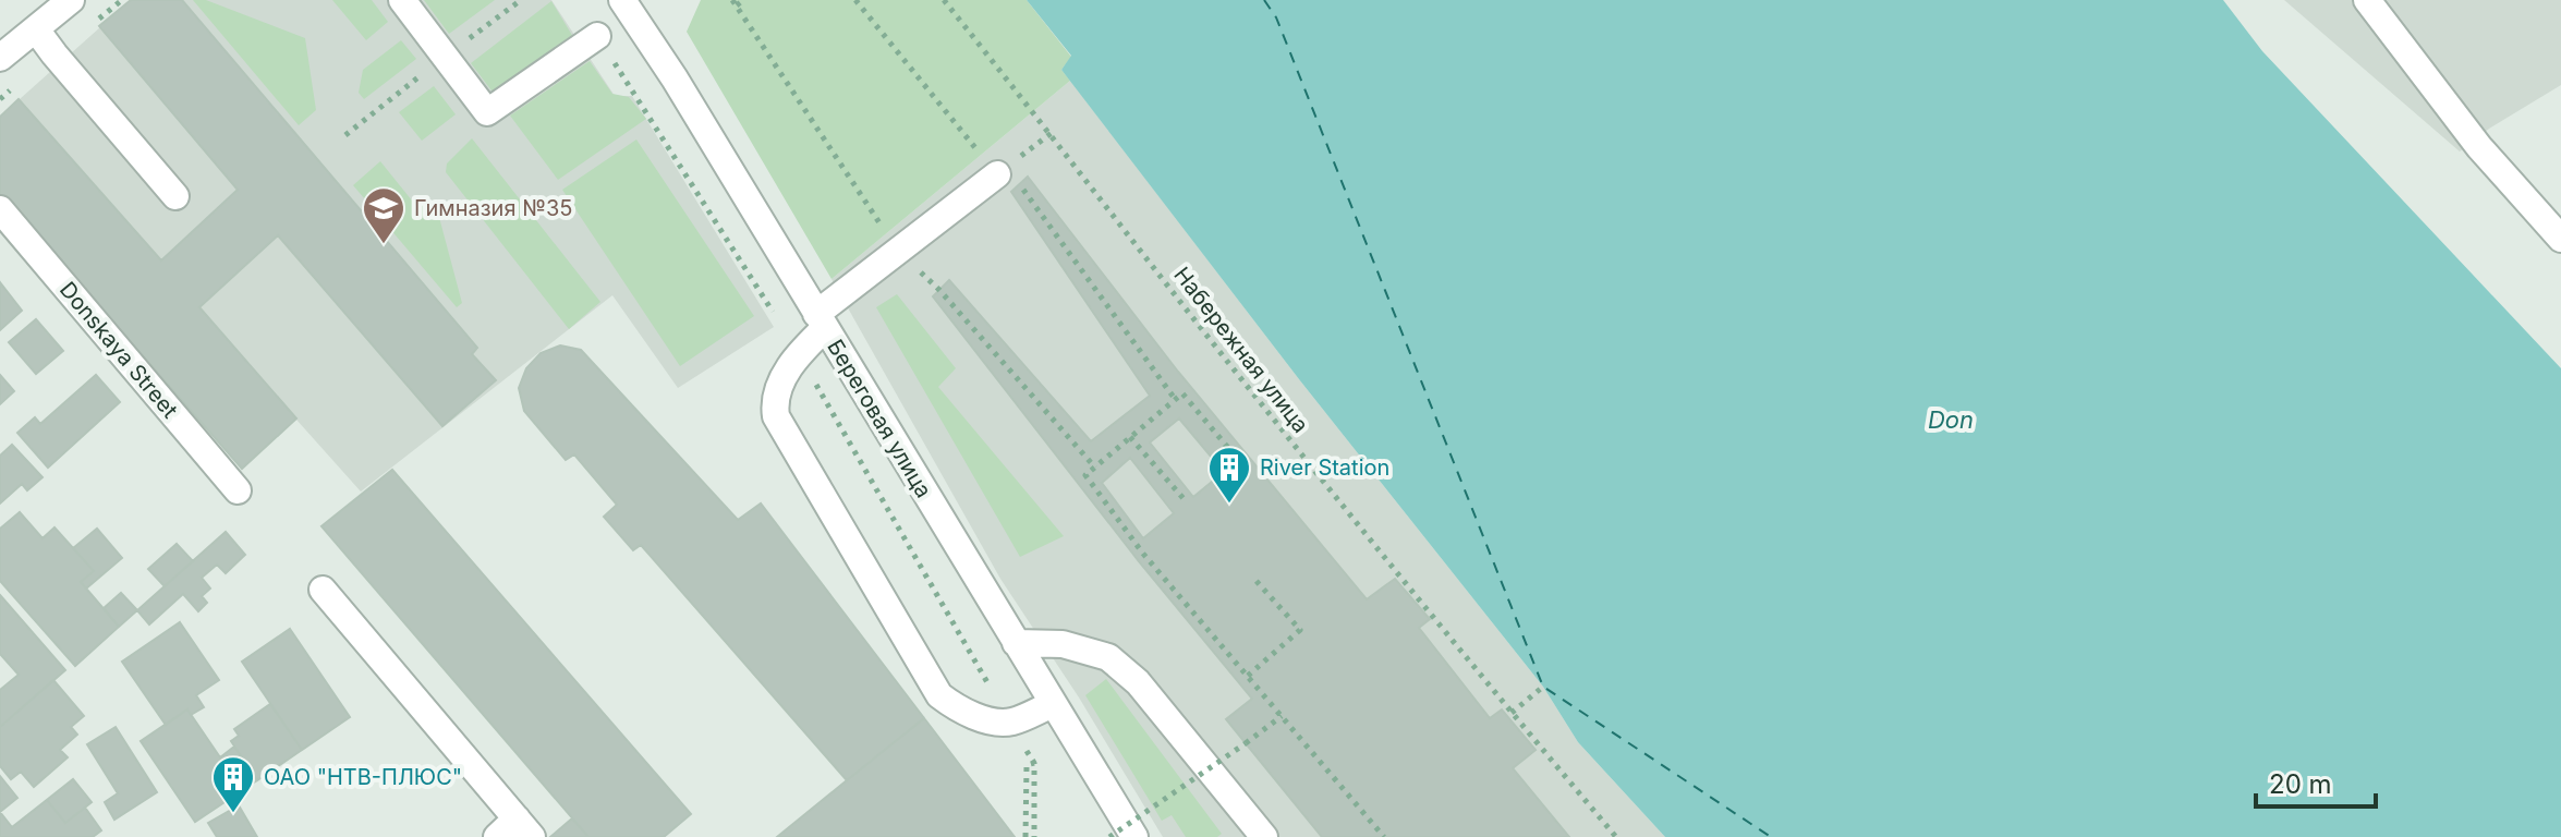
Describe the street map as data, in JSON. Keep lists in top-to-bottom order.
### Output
{
  "streets": {
    "street": ["Donskaya Street", "Береговая улица"],
    "path": ["Набережная улица"]
  },
  "water": ["Don"],
  "places": {
    "school or university": ["Гимназия №35"],
    "building": ["River Station", "ОАО \"НТВ-ПЛЮС\""]
  },
  "scale_bar": "20 m"
}
